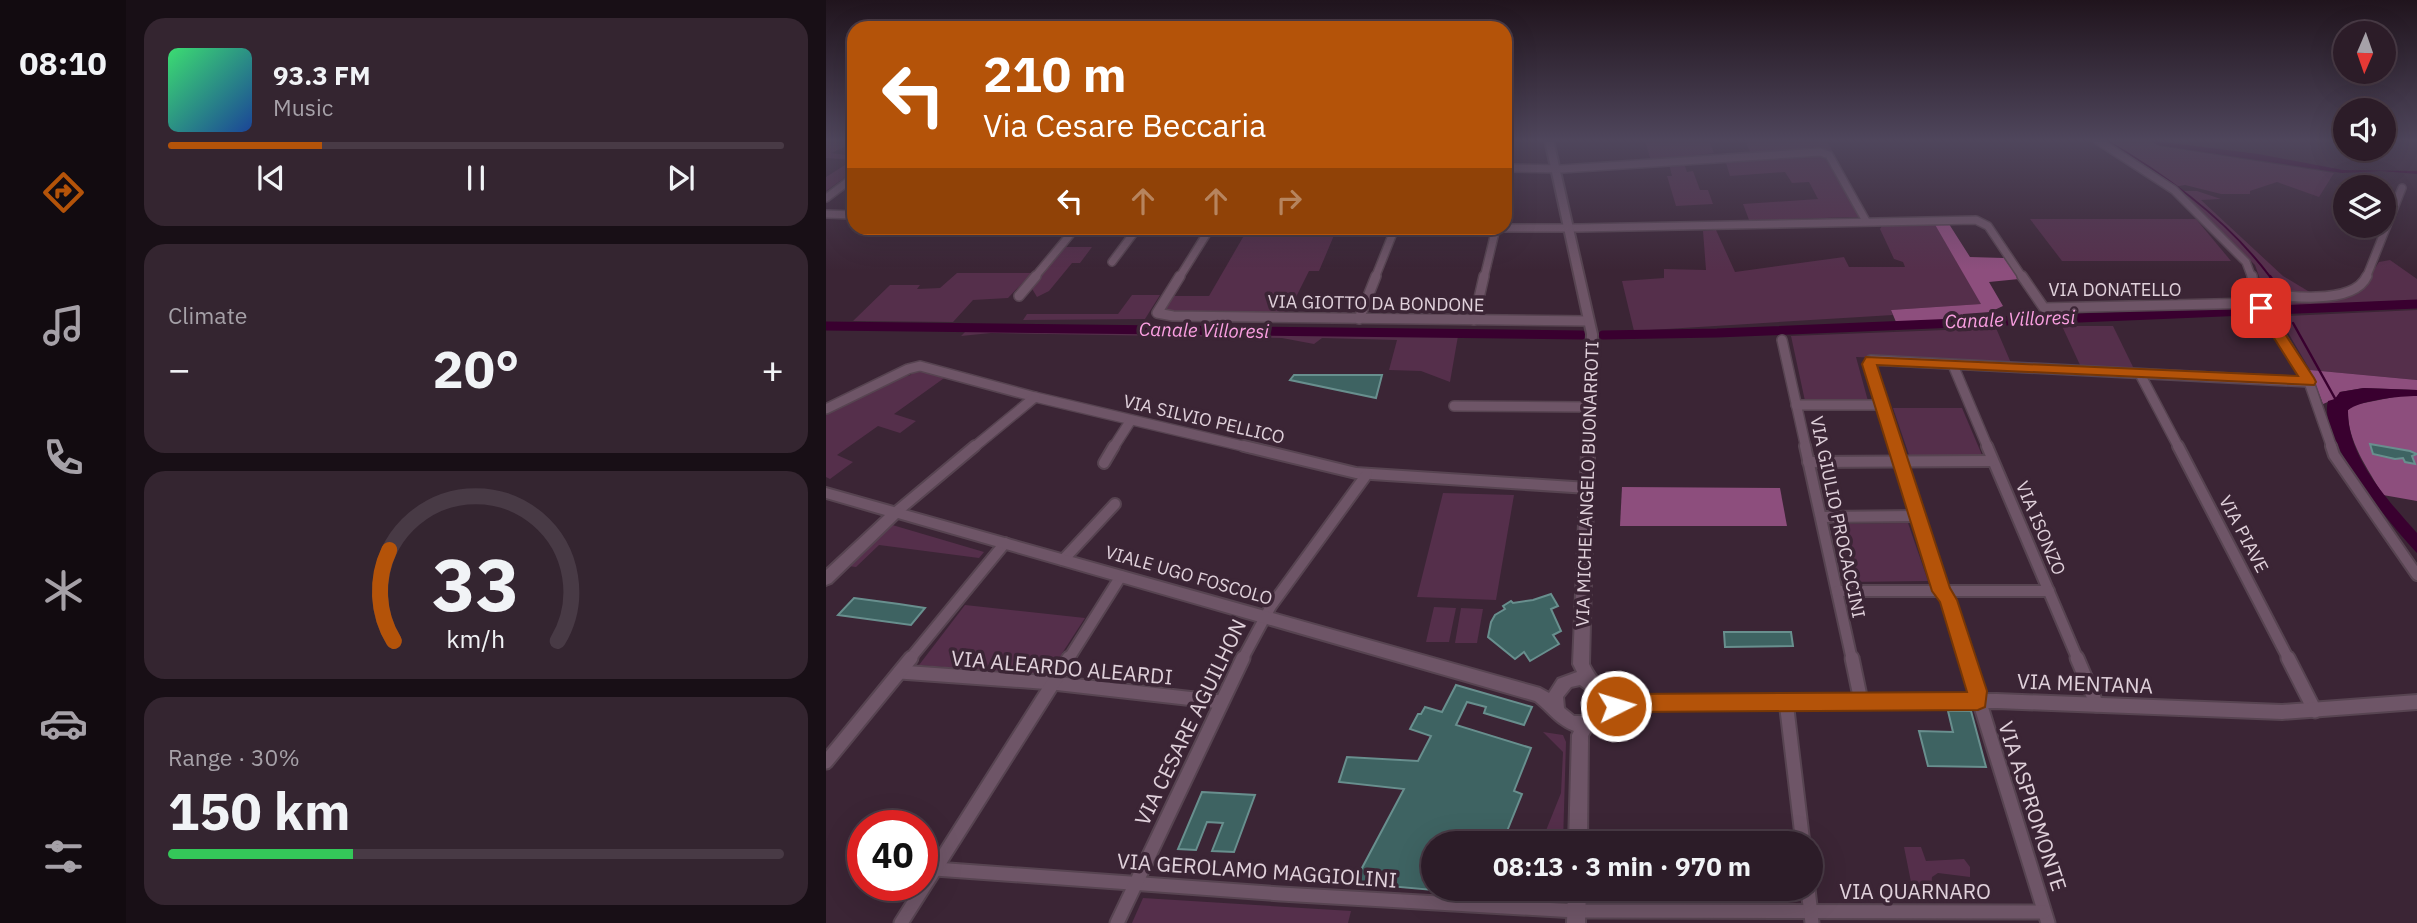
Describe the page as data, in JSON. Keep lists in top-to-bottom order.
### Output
{
  "streets": {
    "street": [
      "VIA DONATELLO",
      "VIA GIOTTO DA BONDONE",
      "VIA SILVIO PELLICO",
      "VIA MICHELANGELO BUONARROTI",
      "VIA GIULIO PROCACCINI",
      "VIA ISONZO",
      "VIA PIAVE",
      "VIALE UGO FOSCOLO",
      "VIA ALEARDO ALEARDI",
      "VIA MENTANA",
      "VIA CESARE AGUILHON",
      "VIA ASPROMONTE",
      "VIA GEROLAMO MAGGIOLINI",
      "VIA QUARNARO"
    ]
  },
  "crossings": [
    ["VIA GIOTTO DA BONDONE", "VIA MICHELANGELO BUONARROTI"],
    ["VIA SILVIO PELLICO", "VIA MICHELANGELO BUONARROTI"],
    ["VIA SILVIO PELLICO", "VIA CESARE AGUILHON"],
    ["VIA MICHELANGELO BUONARROTI", "VIALE UGO FOSCOLO"],
    ["VIA MICHELANGELO BUONARROTI", "VIA MENTANA"],
    ["VIA GIULIO PROCACCINI", "VIA MENTANA"],
    ["VIA ISONZO", "VIA MENTANA"],
    ["VIA ISONZO", "VIA ASPROMONTE"],
    ["VIA PIAVE", "VIA MENTANA"],
    ["VIALE UGO FOSCOLO", "VIA MENTANA"],
    ["VIALE UGO FOSCOLO", "VIA CESARE AGUILHON"],
    ["VIA ALEARDO ALEARDI", "VIA CESARE AGUILHON"],
    ["VIA MENTANA", "VIA ASPROMONTE"],
    ["VIA CESARE AGUILHON", "VIA GEROLAMO MAGGIOLINI"],
    ["VIA ASPROMONTE", "VIA QUARNARO"],
    ["VIA GEROLAMO MAGGIOLINI", "VIA QUARNARO"]
  ],
  "water": ["Canale Villoresi"],
  "north": "bottom",
  "page": {
    "tabs": "08:10",
    "turn": ["210 m", "Via Cesare Beccaria"],
    "song": ["93.3 FM", "Music"],
    "tile": [
      "Climate",
      ["Range · 30%", "150 km"]
    ],
    "heat": ["−", "20°", "+"],
    "limit": "40",
    "trip": "08:13 · 3 min · 970 m",
    "gauge": ["33", "km/h"]
  }
}
